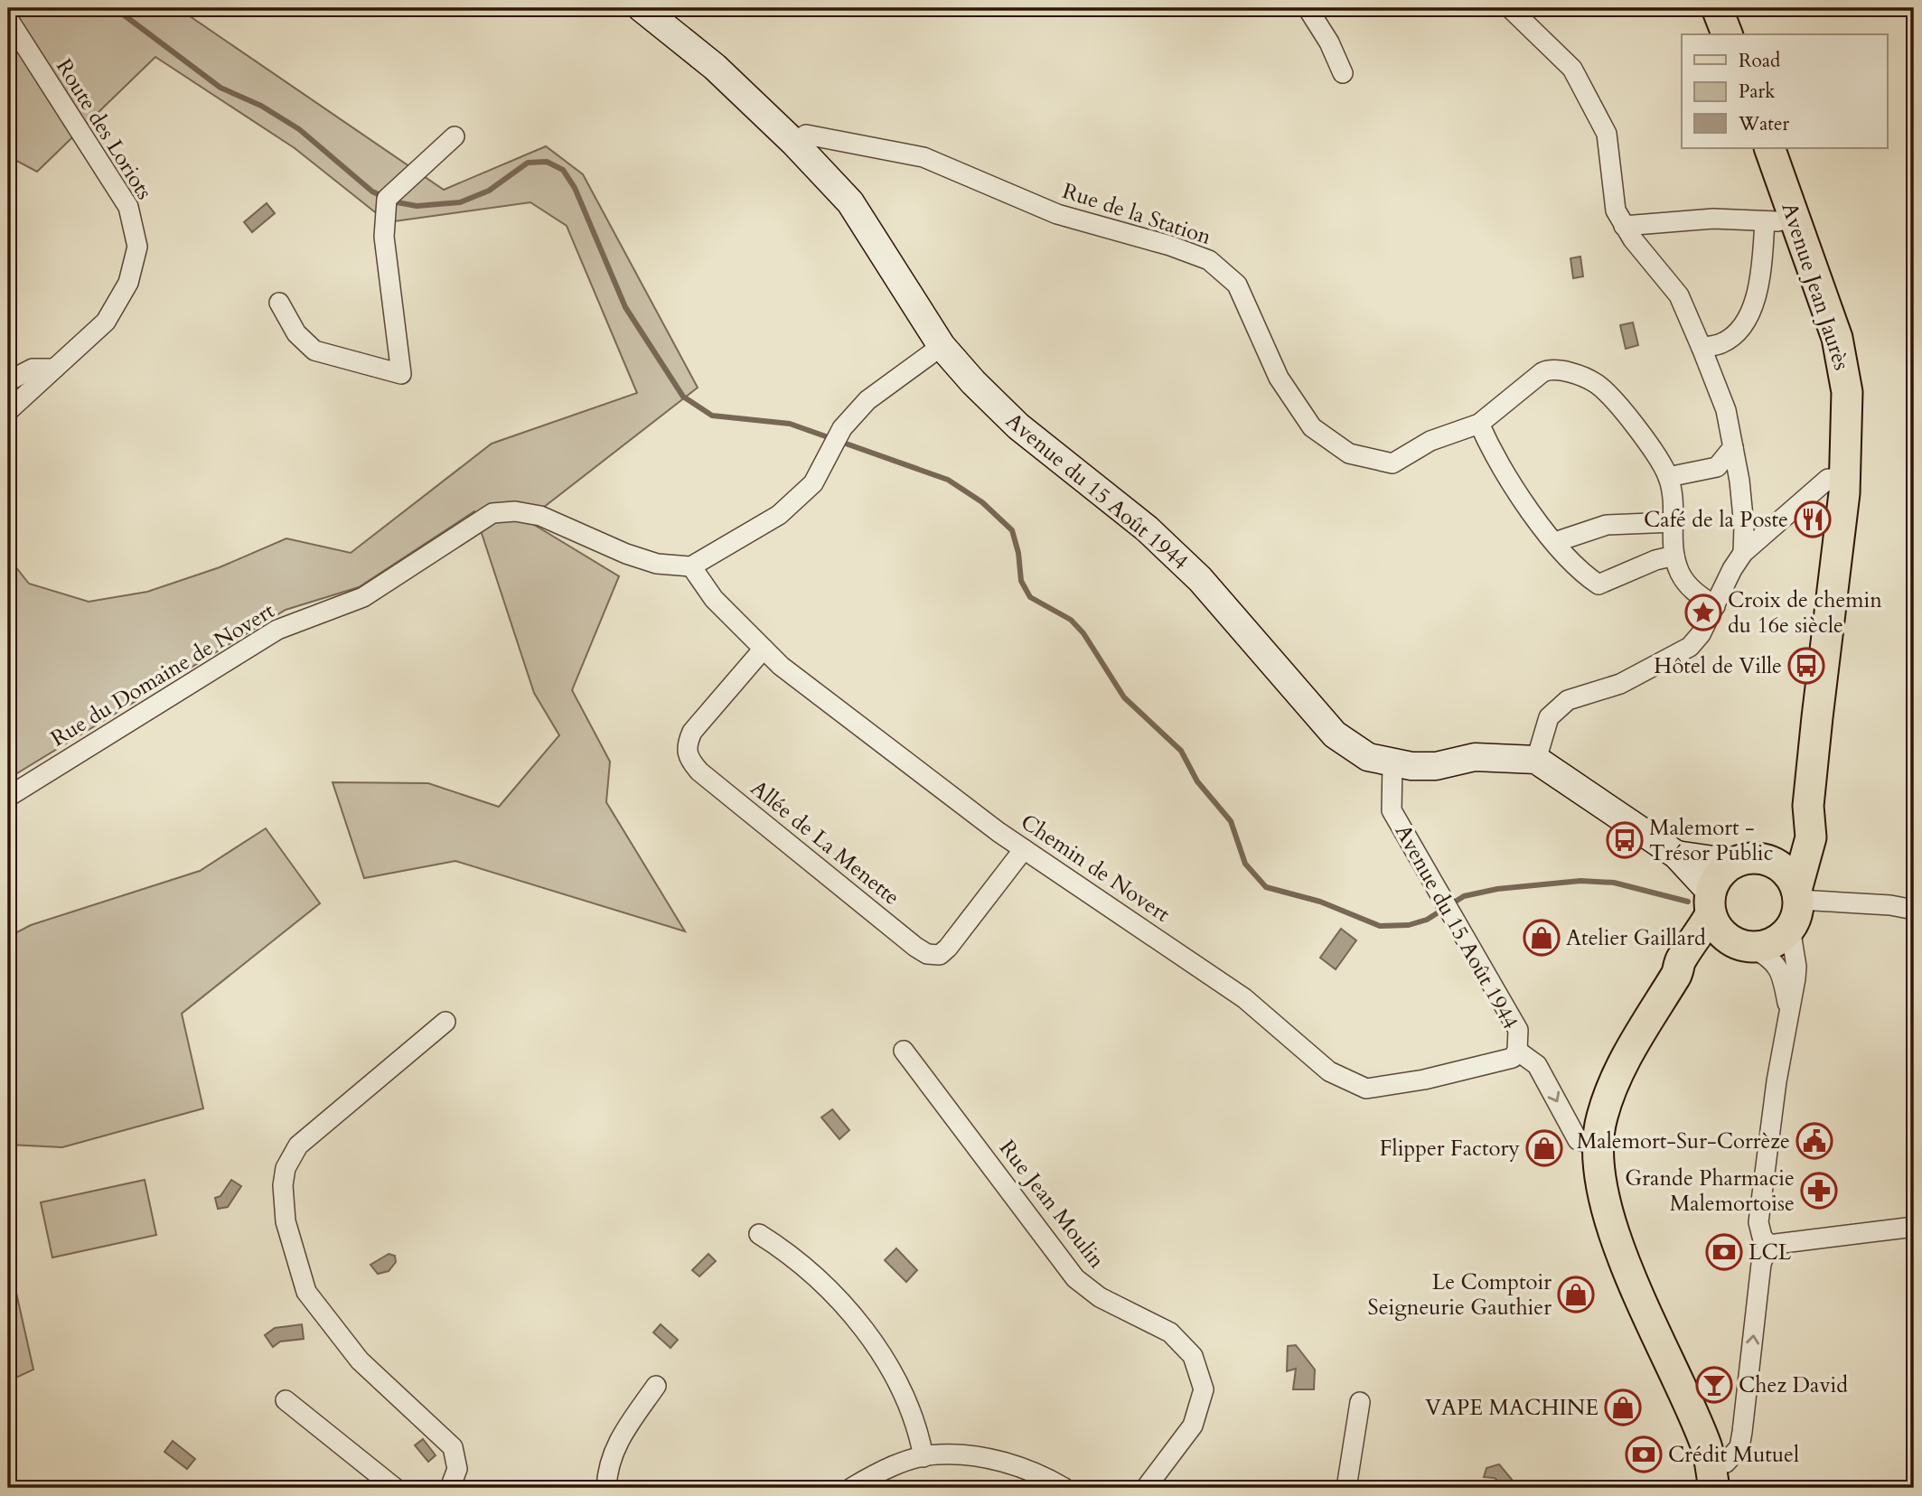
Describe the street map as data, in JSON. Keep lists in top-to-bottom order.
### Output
{
  "streets": {
    "main road": ["Avenue Jean Jaurès", "Avenue du 15 Août 1944"],
    "street": [
      "Route des Loriots",
      "Rue de la Station",
      "Rue du Domaine de Novert",
      "Allée de La Menette",
      "Chemin de Novert",
      "Rue Jean Moulin"
    ]
  },
  "crossings": [
    ["Rue de la Station", "Avenue du 15 Août 1944"],
    ["Avenue du 15 Août 1944", "Chemin de Novert"],
    ["Rue du Domaine de Novert", "Chemin de Novert"],
    ["Allée de La Menette", "Chemin de Novert"]
  ],
  "places": {
    "restaurant": ["Café de la Poste"],
    "place": ["Croix de chemin du 16e siècle"],
    "bus stop": ["Hôtel de Ville", "Malemort - Trésor Public"],
    "shop": [
      "Atelier Gaillard",
      "Flipper Factory",
      "Le Comptoir Seigneurie Gauthier",
      "VAPE MACHINE"
    ],
    "public building": ["Malemort-Sur-Corrèze"],
    "pharmacy": ["Grande Pharmacie Malemortoise"],
    "bank": ["LCL", "Crédit Mutuel"],
    "bar": ["Chez David"]
  },
  "legend": ["Road", "Park", "Water"]
}
